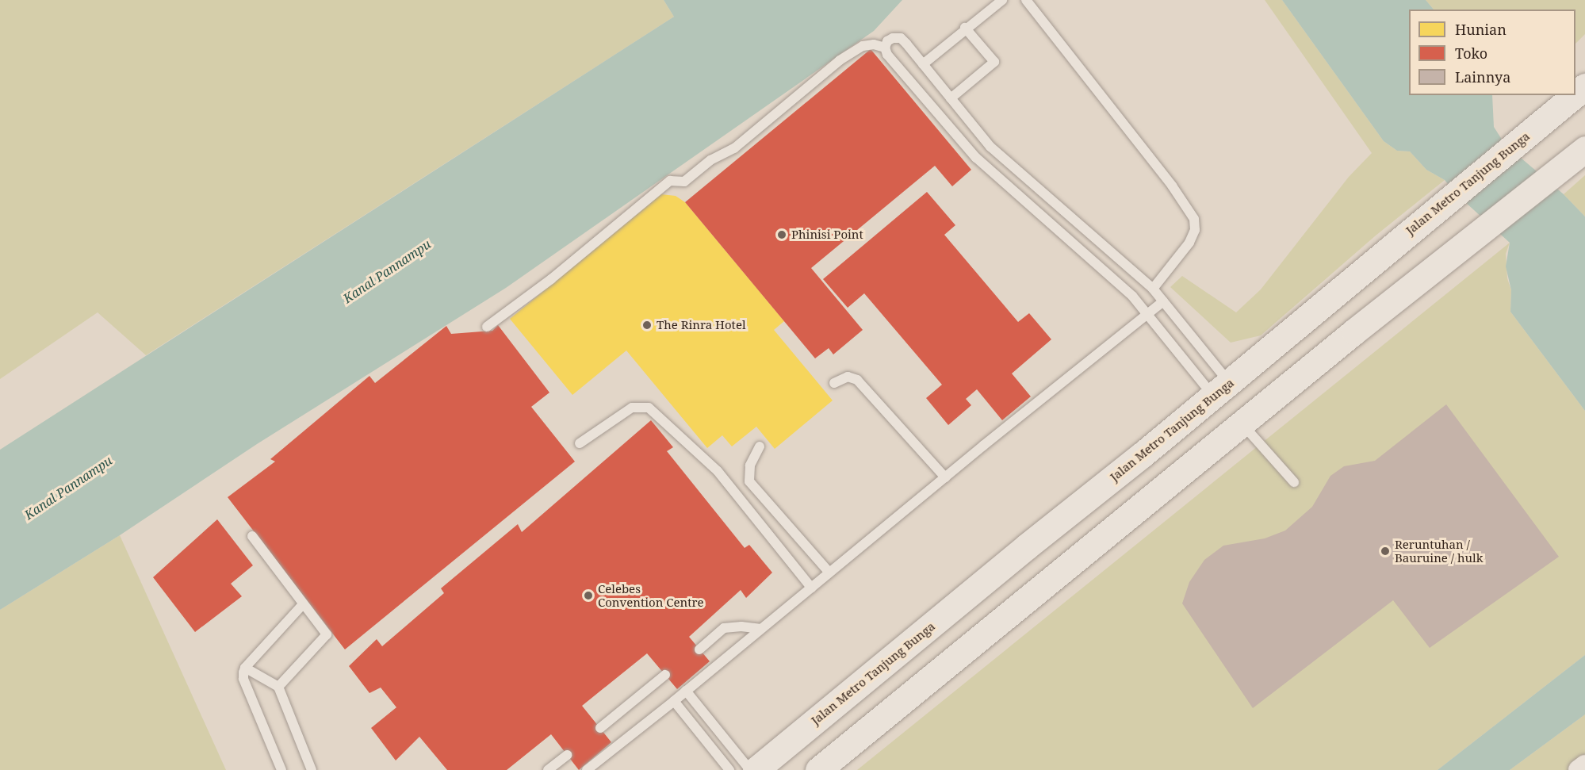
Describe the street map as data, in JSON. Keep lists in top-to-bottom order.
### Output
{
  "streets": {
    "main road": ["Jalan Metro Tanjung Bunga"]
  },
  "water": ["Kanal Pannampu"],
  "places": [
    "Phinisi Point",
    "The Rinra Hotel",
    "Reruntuhan / Bauruine / hulk",
    "Celebes Convention Centre"
  ],
  "legend": ["Hunian", "Toko", "Lainnya"]
}
